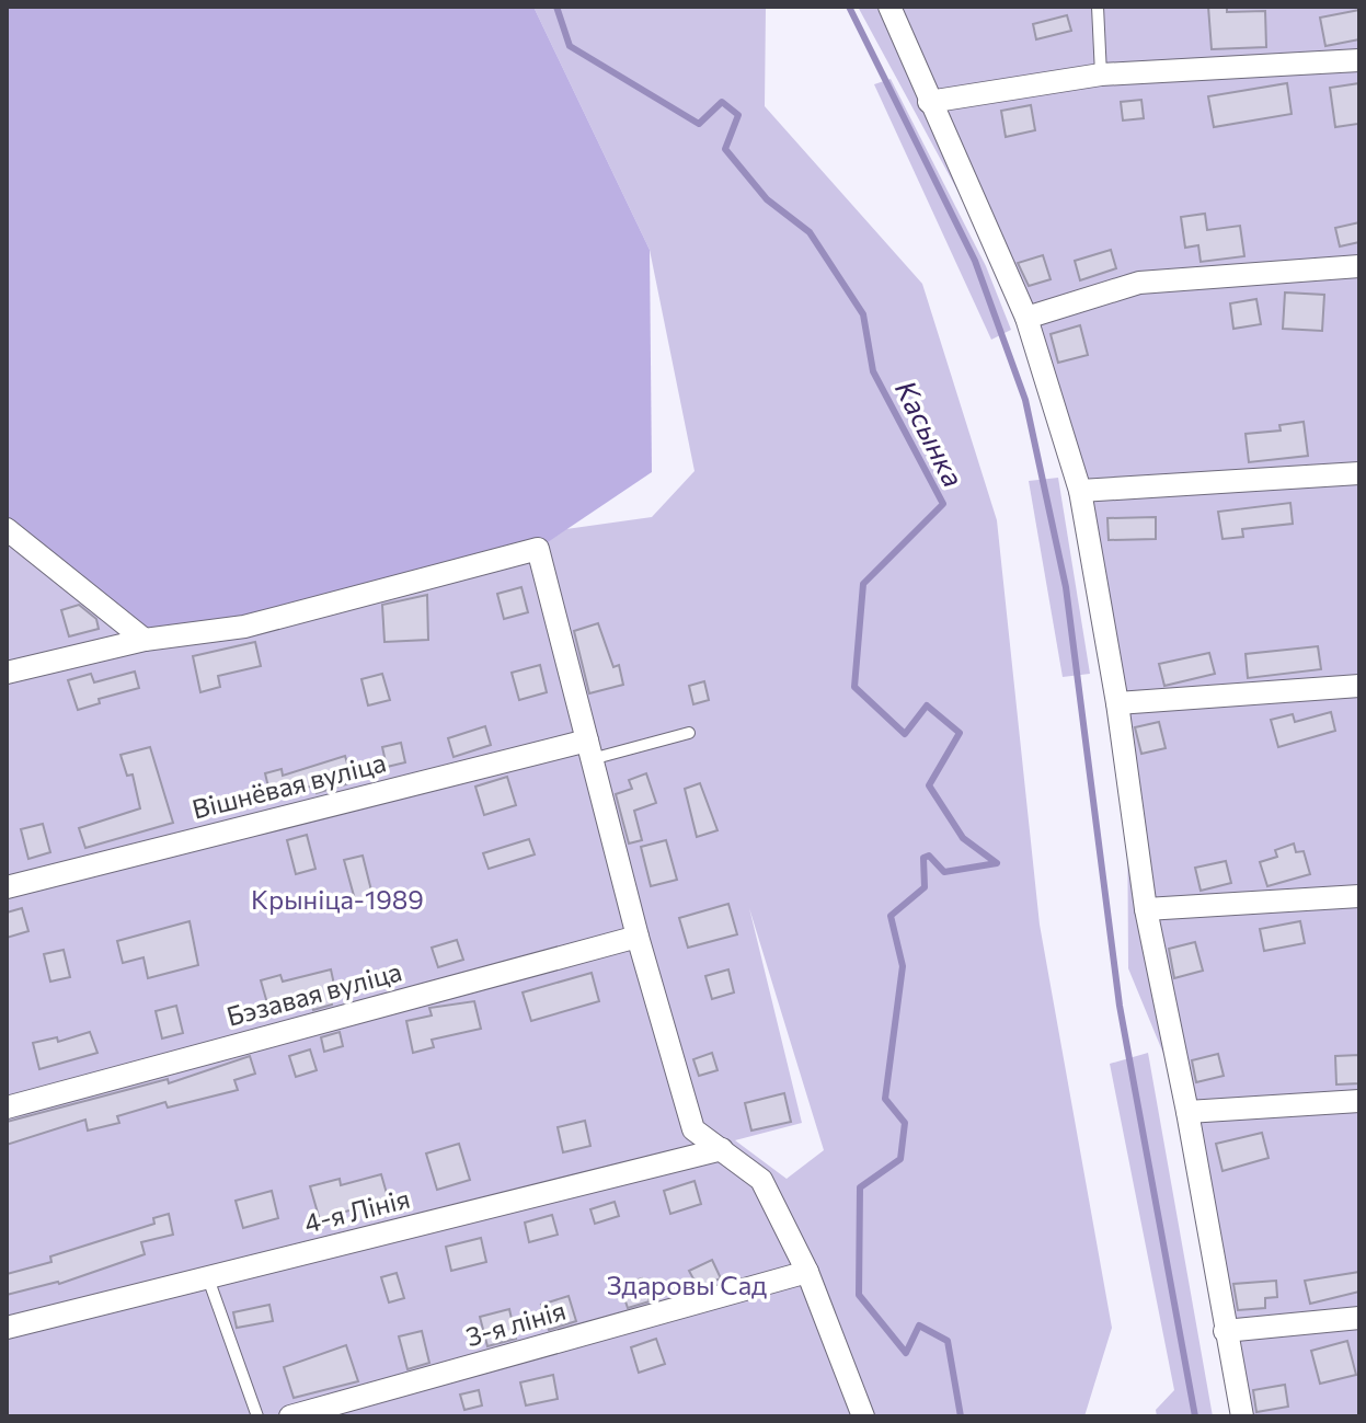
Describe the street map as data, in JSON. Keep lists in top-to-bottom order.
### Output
{
  "streets": {
    "street": [
      "Вішнёвая вуліца",
      "Бэзавая вуліца",
      "4-я Лінія",
      "3-я лінія"
    ]
  },
  "water": ["Касынка"],
  "parks": ["Крыніца-1989", "Здаровы Сад"]
}
